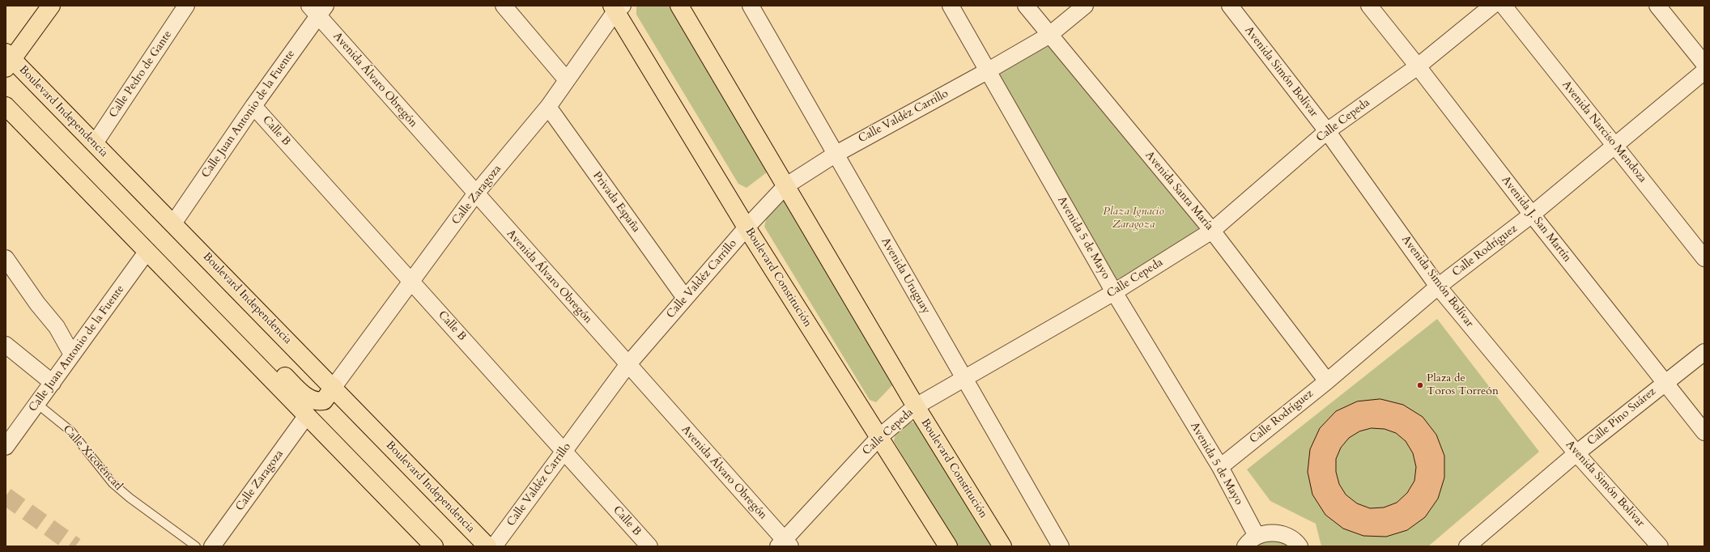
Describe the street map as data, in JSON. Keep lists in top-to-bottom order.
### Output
{
  "streets": {
    "main road": ["Boulevard Independencia", "Boulevard Constitución"],
    "street": [
      "Avenida Simón Bolívar",
      "Calle Pedro de Gante",
      "Avenida Álvaro Obregón",
      "Calle Juan Antonio de la Fuente",
      "Calle Valdéz Carrillo",
      "Calle Cepeda",
      "Calle B",
      "Avenida Narciso Mendoza",
      "Avenida Santa María",
      "Calle Zaragoza",
      "Privada España",
      "Avenida J. San Martín",
      "Avenida 5 de Mayo",
      "Calle Rodríguez",
      "Avenida Uruguay",
      "Calle Pino Suárez"
    ],
    "lane": ["Calle Xicoténcatl"]
  },
  "crossings": [
    ["Avenida Simón Bolívar", "Calle Cepeda"],
    ["Avenida Simón Bolívar", "Calle Rodríguez"],
    ["Avenida Simón Bolívar", "Calle Pino Suárez"],
    ["Calle Pedro de Gante", "Boulevard Independencia"],
    ["Avenida Álvaro Obregón", "Calle Juan Antonio de la Fuente"],
    ["Avenida Álvaro Obregón", "Calle Valdéz Carrillo"],
    ["Avenida Álvaro Obregón", "Calle Cepeda"],
    ["Avenida Álvaro Obregón", "Calle Zaragoza"],
    ["Boulevard Independencia", "Calle Juan Antonio de la Fuente"],
    ["Boulevard Independencia", "Calle Zaragoza"],
    ["Calle Juan Antonio de la Fuente", "Calle B"],
    ["Calle Juan Antonio de la Fuente", "Calle Xicoténcatl"],
    ["Calle Valdéz Carrillo", "Calle B"],
    ["Calle Valdéz Carrillo", "Avenida Santa María"],
    ["Calle Valdéz Carrillo", "Privada España"],
    ["Calle Valdéz Carrillo", "Avenida 5 de Mayo"],
    ["Calle Valdéz Carrillo", "Avenida Uruguay"],
    ["Calle Valdéz Carrillo", "Boulevard Constitución"],
    ["Calle Cepeda", "Avenida Santa María"],
    ["Calle Cepeda", "Avenida J. San Martín"],
    ["Calle Cepeda", "Avenida 5 de Mayo"],
    ["Calle Cepeda", "Avenida Uruguay"],
    ["Calle Cepeda", "Boulevard Constitución"],
    ["Calle B", "Calle Zaragoza"],
    ["Avenida Narciso Mendoza", "Calle Rodríguez"],
    ["Avenida Santa María", "Calle Rodríguez"],
    ["Calle Zaragoza", "Privada España"],
    ["Calle Zaragoza", "Boulevard Constitución"],
    ["Avenida J. San Martín", "Calle Rodríguez"],
    ["Avenida J. San Martín", "Calle Pino Suárez"],
    ["Avenida 5 de Mayo", "Calle Rodríguez"]
  ],
  "parks": ["Plaza Ignacio Zaragoza"],
  "places": ["Plaza de Toros Torreón"]
}
